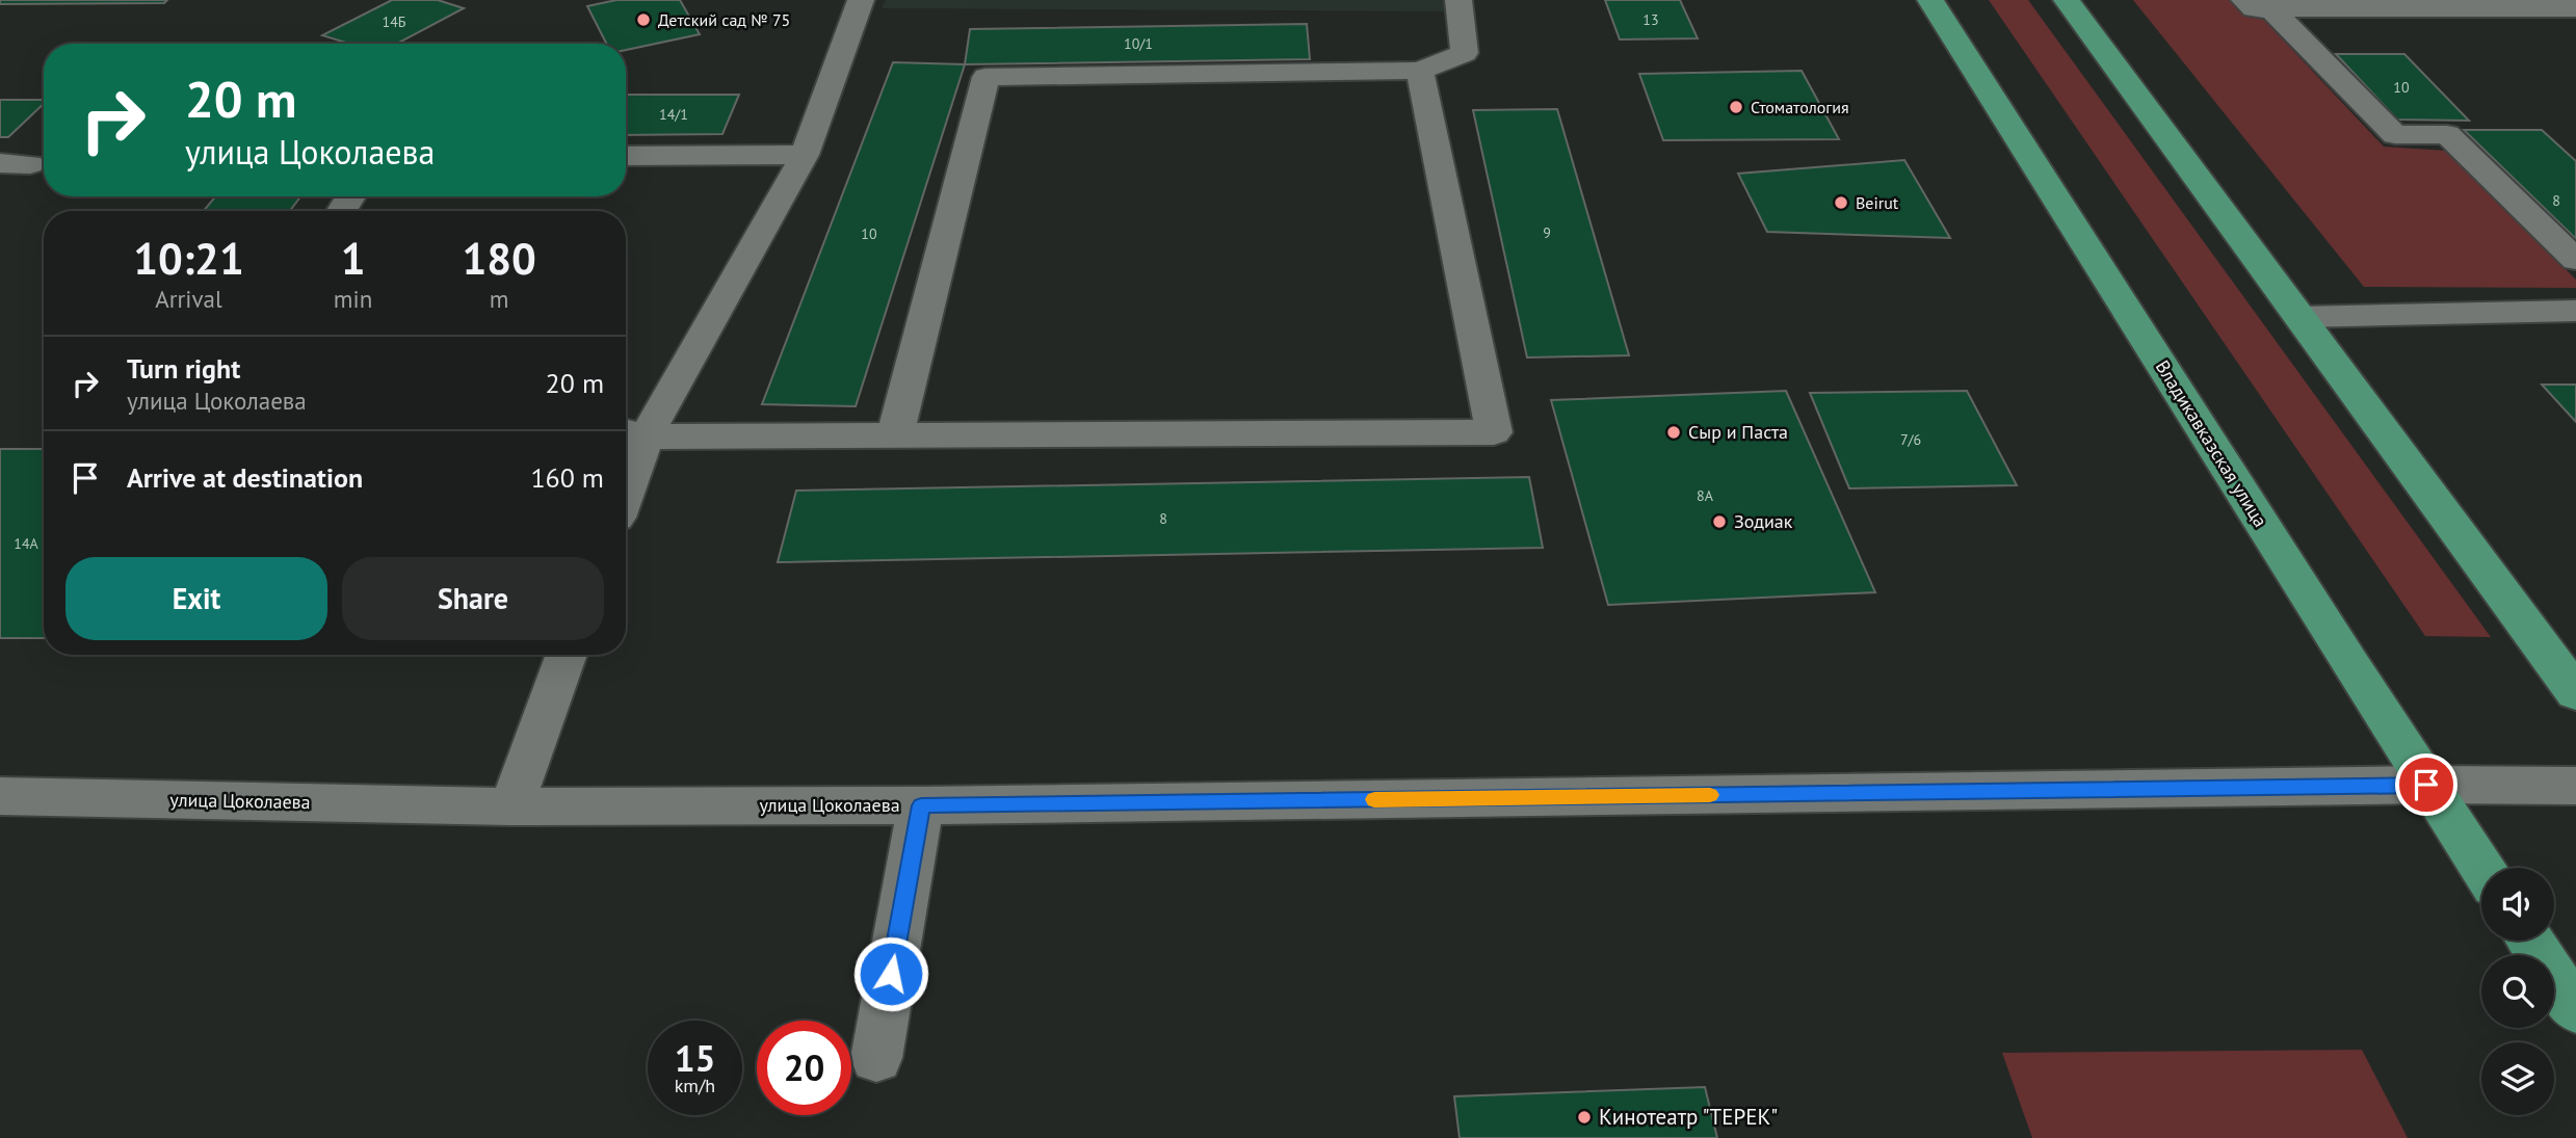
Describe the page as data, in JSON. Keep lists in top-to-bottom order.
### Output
{
  "streets": {
    "main road": ["Владикавказская улица"],
    "street": ["улица Цоколаева"]
  },
  "crossings": [
    ["Владикавказская улица", "улица Цоколаева"]
  ],
  "places": [
    "Детский сад № 75",
    "Стоматология",
    "Beirut",
    "Сыр и Паста",
    "Зодиак",
    "Кинотеатр \"ТЕРЕК\""
  ],
  "house_numbers": [
    "13",
    "14Б",
    "10/1",
    "10",
    "14/1",
    "8",
    "9",
    "10",
    "7/6",
    "8А",
    "8",
    "14А"
  ],
  "page": {
    "turn": ["20 m", "улица Цоколаева"],
    "eta": [
      "10:21",
      "Arrival",
      "1",
      "min",
      "180",
      "m"
    ],
    "list": [
      {
        "name": "Turn right",
        "note": "улица Цоколаева",
        "value": "20 m"
      },
      {
        "name": "Arrive at destination",
        "value": "160 m"
      }
    ],
    "buttons": ["Exit", "Share"],
    "speed": "15 km/h",
    "limit": "20"
  }
}
